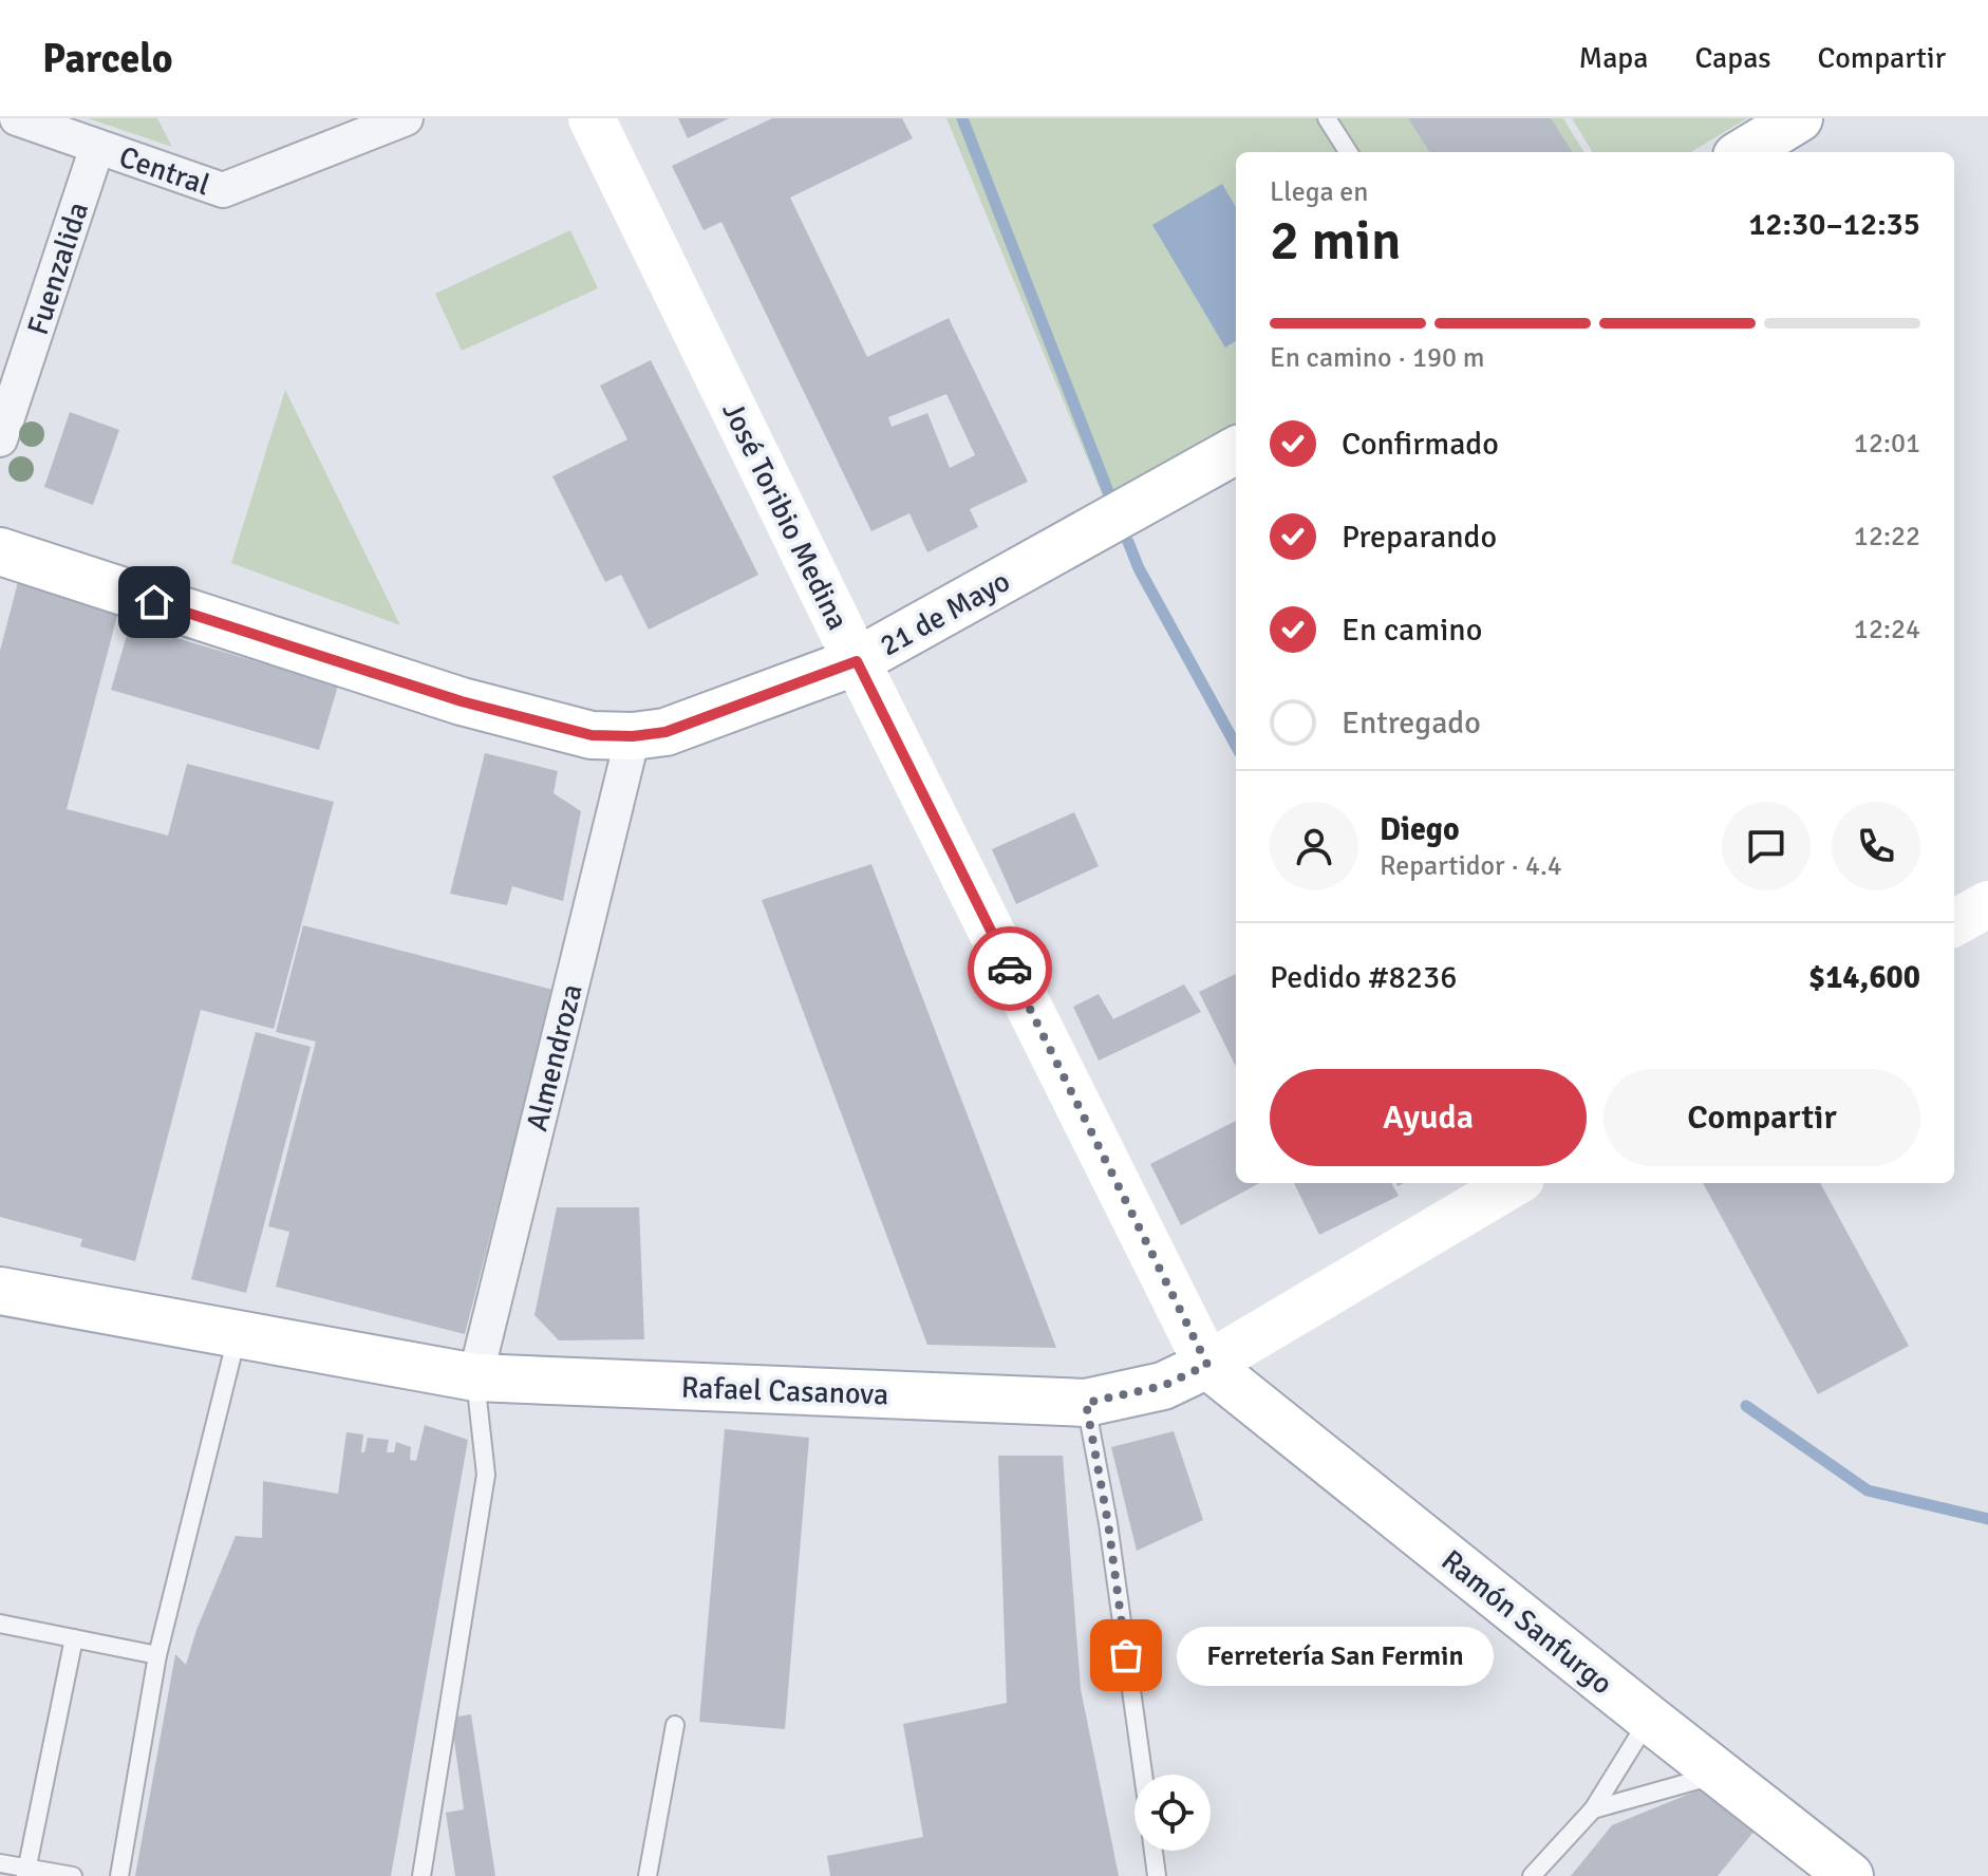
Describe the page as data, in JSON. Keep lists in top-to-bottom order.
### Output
{
  "streets": {
    "main road": [
      "José Toribio Medina",
      "21 de Mayo",
      "Rafael Casanova",
      "Ramón Sanfurgo"
    ],
    "street": ["Central", "Fuenzalida", "Almendroza"]
  },
  "crossings": [
    ["Central", "Fuenzalida"],
    ["José Toribio Medina", "21 de Mayo"],
    ["José Toribio Medina", "Rafael Casanova"],
    ["José Toribio Medina", "Ramón Sanfurgo"],
    ["21 de Mayo", "Almendroza"],
    ["Almendroza", "Rafael Casanova"],
    ["Rafael Casanova", "Ramón Sanfurgo"]
  ],
  "places": ["Ferretería San Fermin"],
  "page": {
    "header": "Parcelo",
    "nav": ["Mapa", "Capas", "Compartir"],
    "heading": ["2 min", "Llega en", "12:30–12:35"],
    "panel": [
      "Diego",
      "Repartidor · 4.4",
      "Pedido #8236",
      "$14,600"
    ],
    "bar": "En camino · 190 m",
    "list": [
      ["Confirmado", "12:01"],
      ["Preparando", "12:22"],
      ["En camino", "12:24"],
      "Entregado"
    ],
    "buttons": ["Ayuda", "Compartir"],
    "bubble": "Ferretería San Fermin"
  }
}
